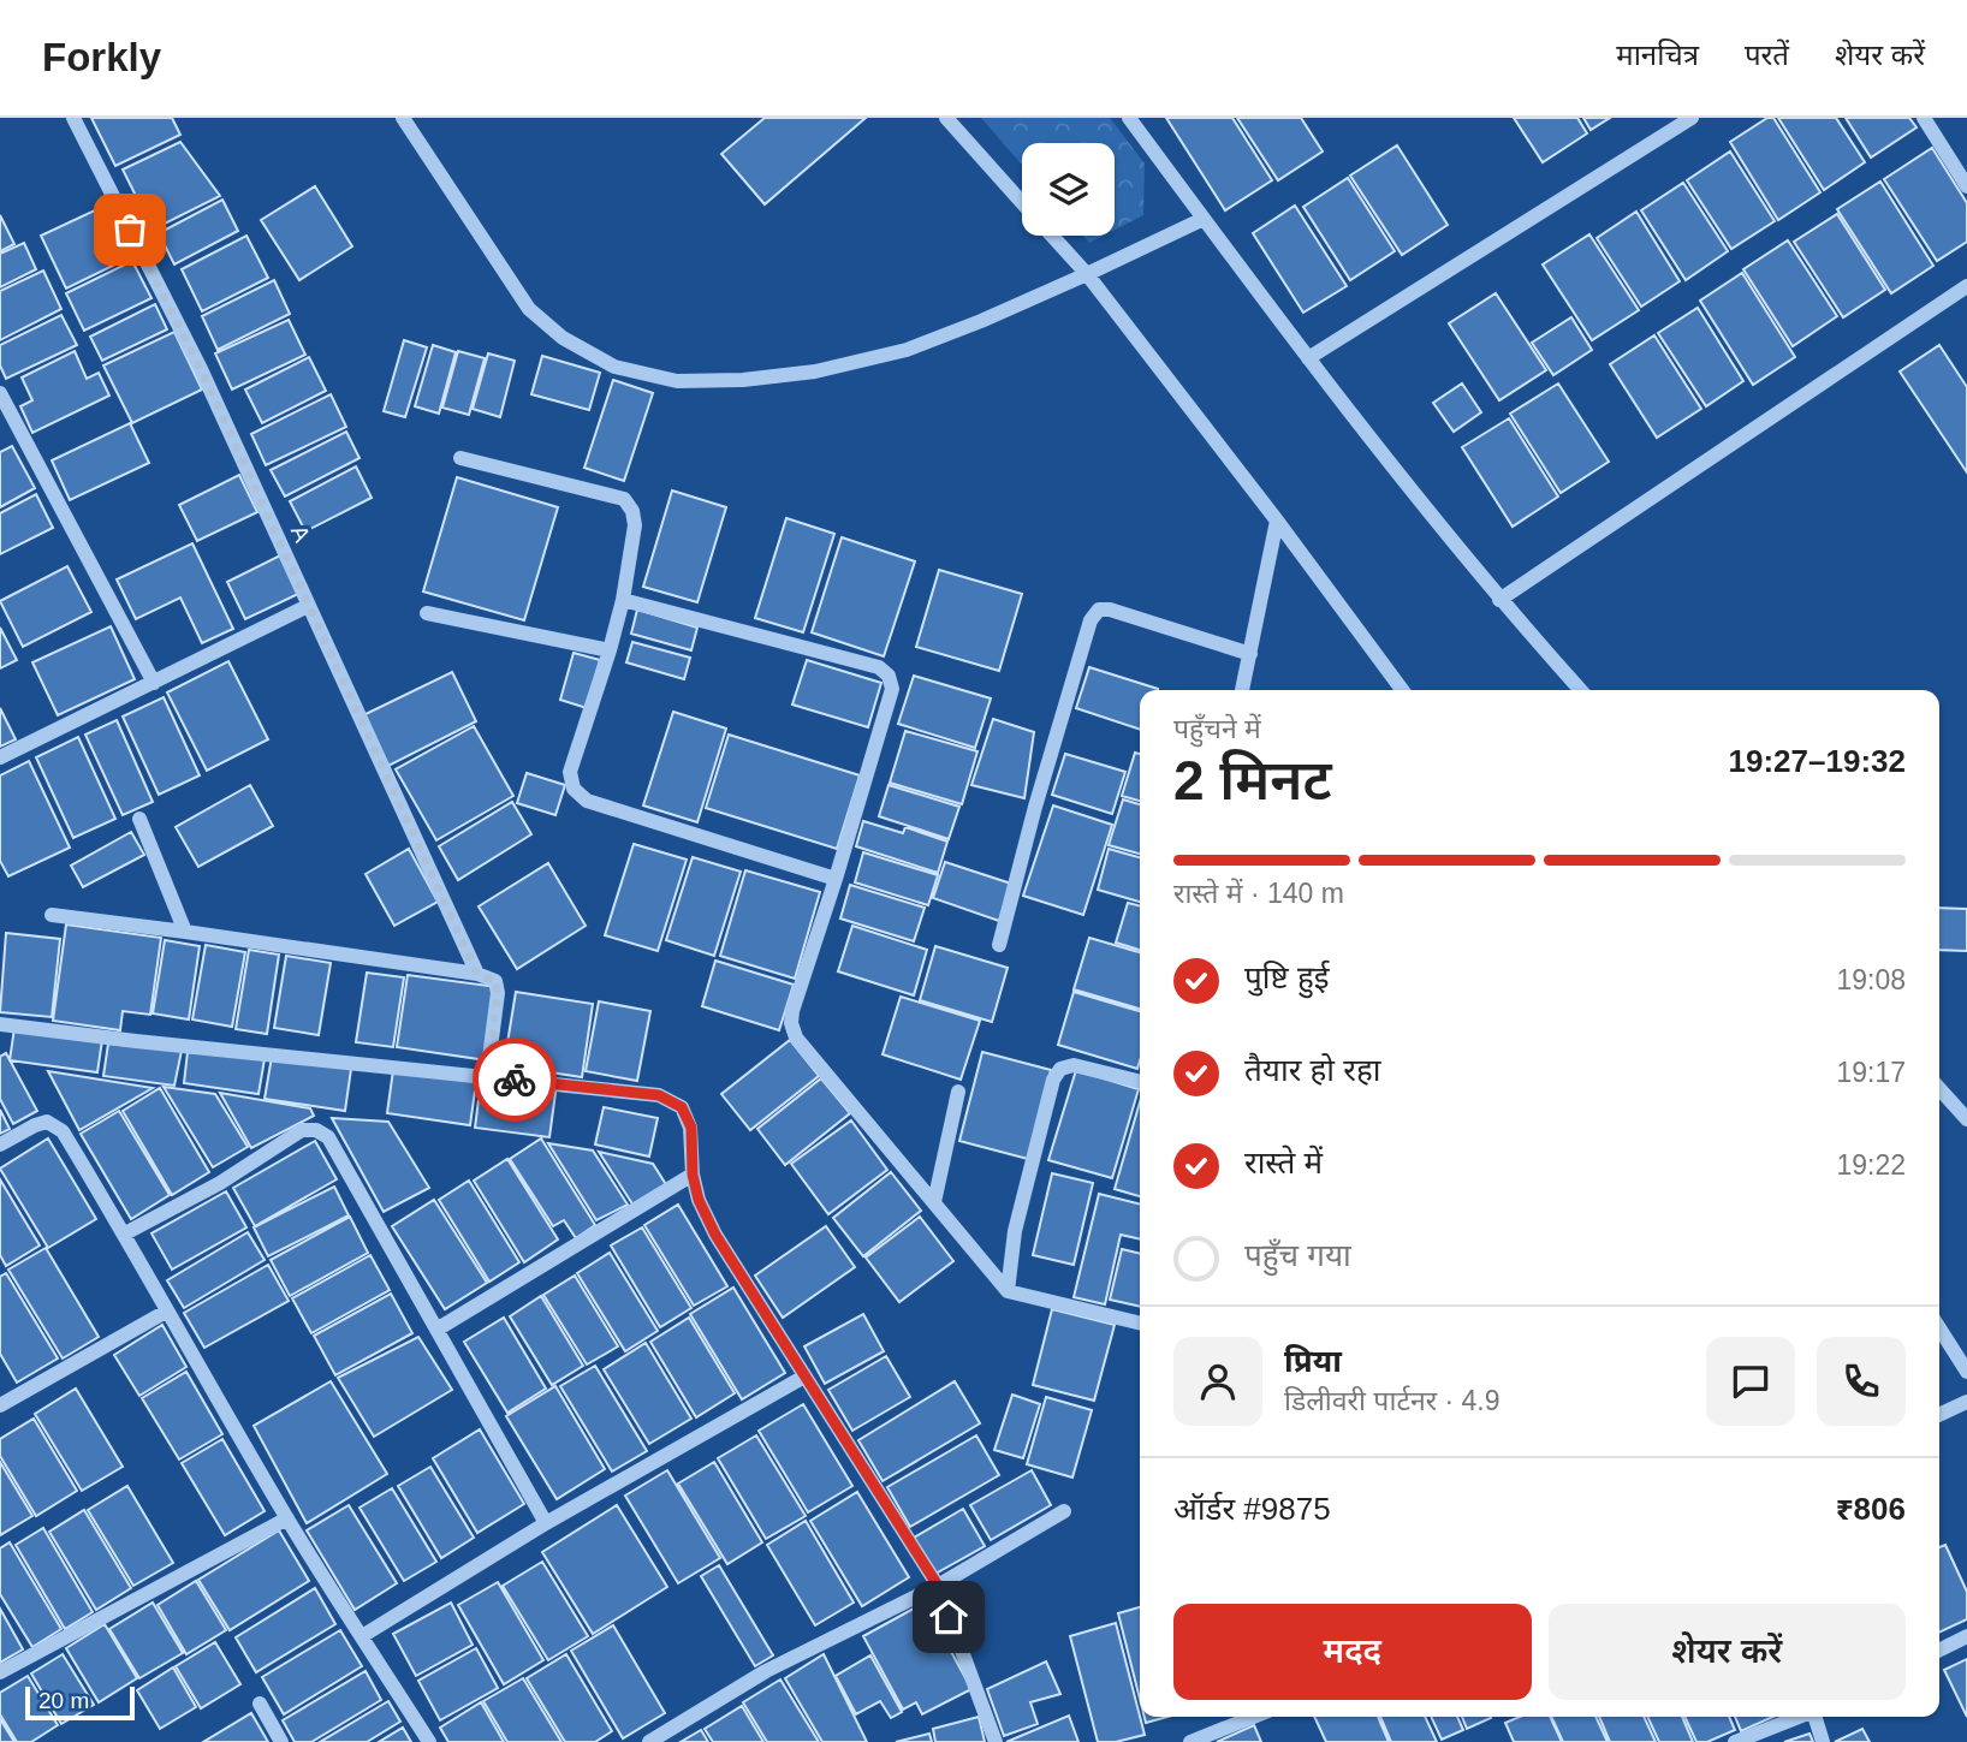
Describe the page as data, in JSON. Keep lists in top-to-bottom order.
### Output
{
  "streets": {
    "street": ["A"]
  },
  "scale_bar": "20 m",
  "page": {
    "header": "Forkly",
    "nav": ["मानचित्र", "परतें", "शेयर करें"],
    "heading": ["2 मिनट", "पहुँचने में", "19:27–19:32"],
    "panel": [
      "प्रिया",
      "डिलीवरी पार्टनर · 4.9",
      "ऑर्डर #9875",
      "₹806"
    ],
    "bar": "रास्ते में · 140 m",
    "list": [
      ["पुष्टि हुई", "19:08"],
      ["तैयार हो रहा", "19:17"],
      ["रास्ते में", "19:22"],
      "पहुँच गया"
    ],
    "buttons": ["मदद", "शेयर करें"],
    "scale": "20 m"
  }
}
